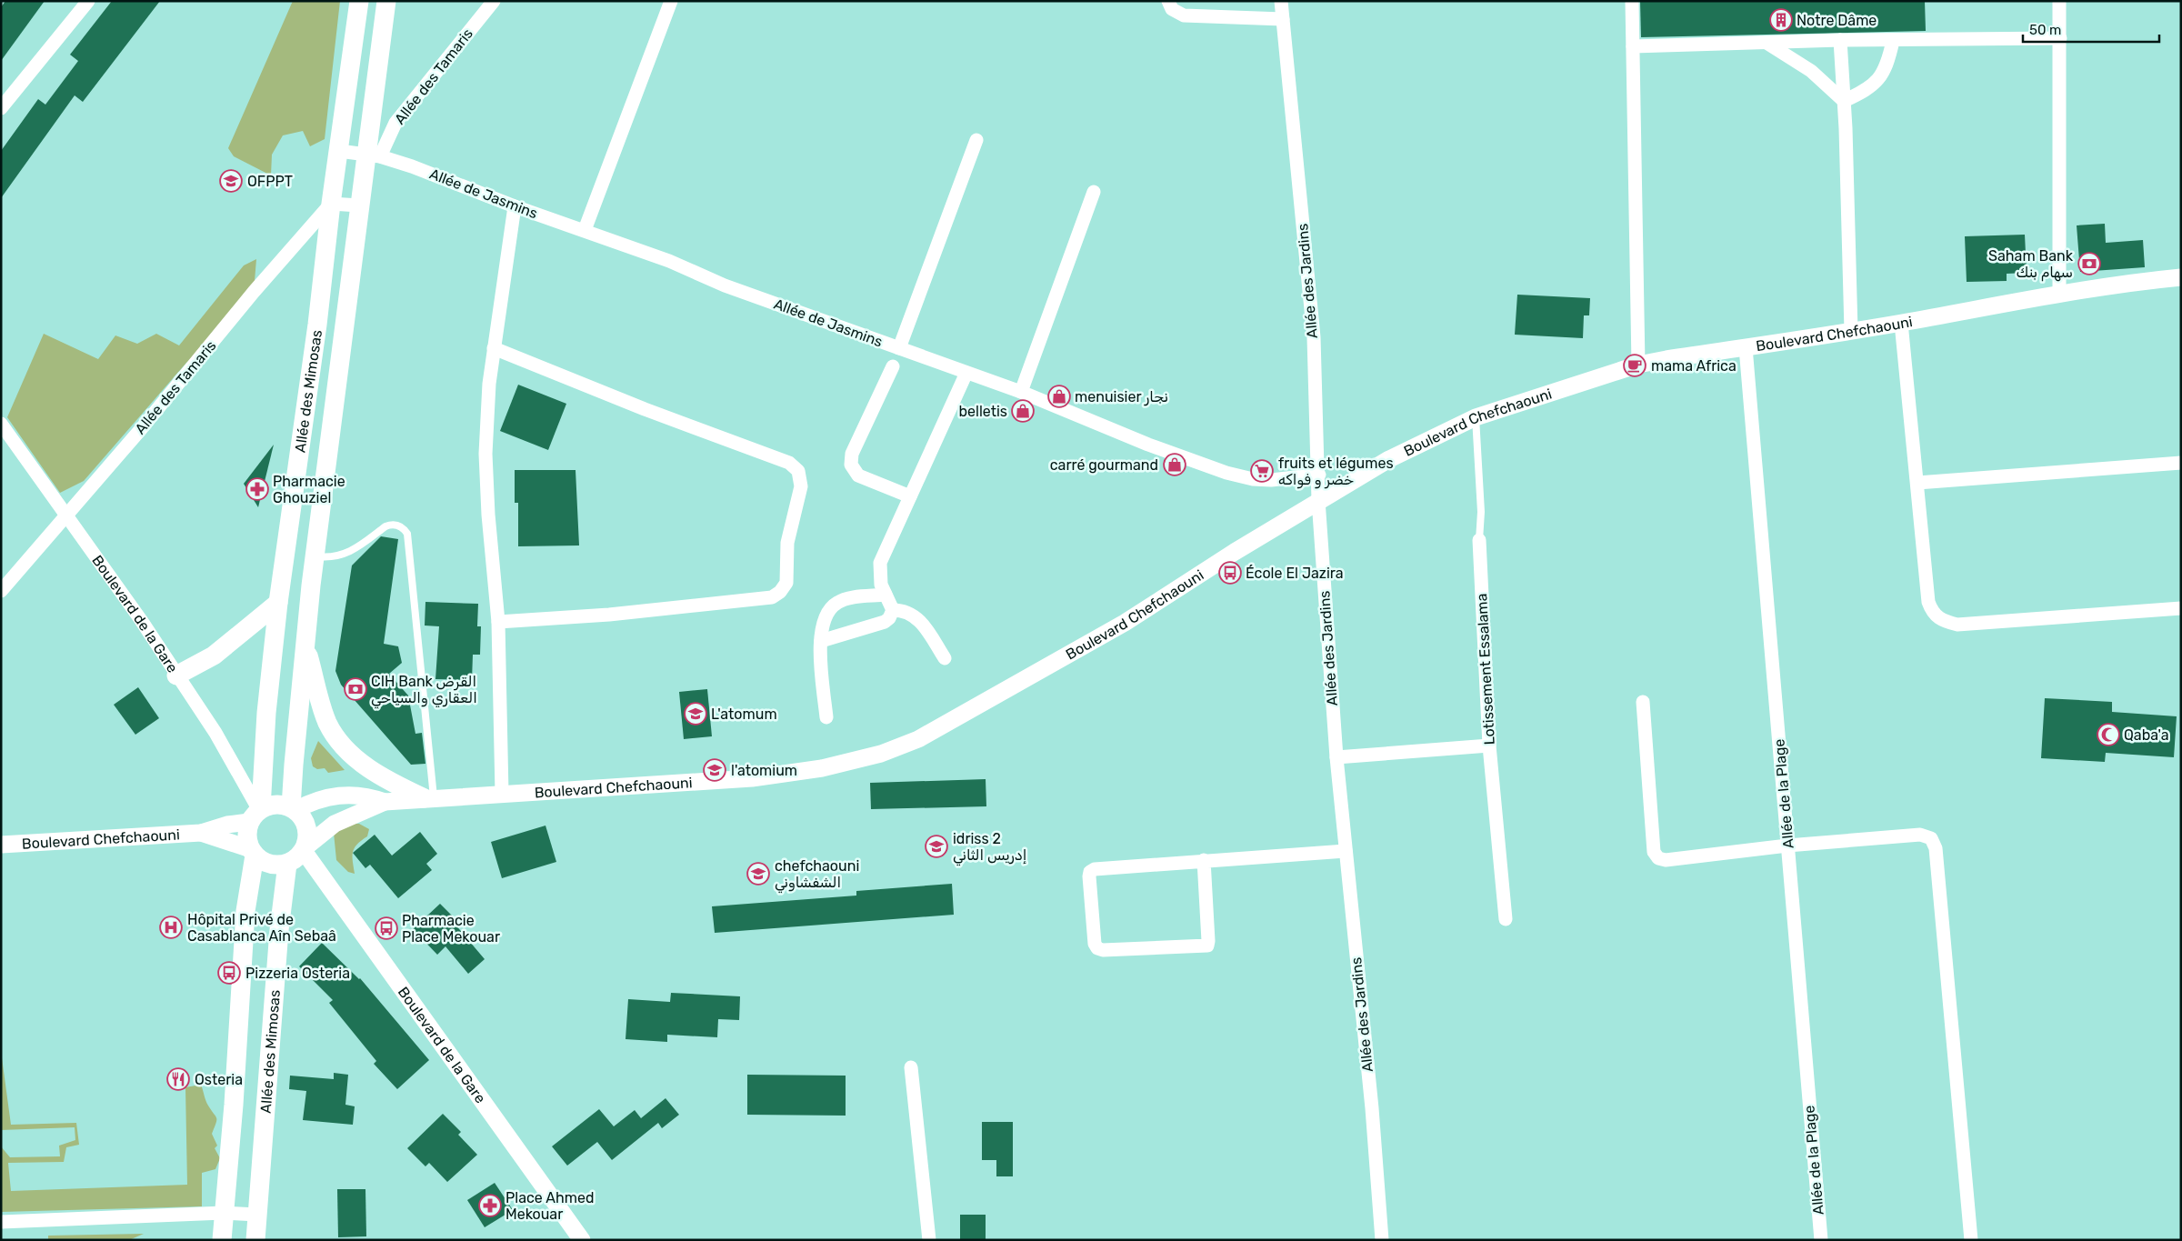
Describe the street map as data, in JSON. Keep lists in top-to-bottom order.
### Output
{
  "streets": {
    "main road": ["Allée des Mimosas"],
    "street": [
      "Allée des Tamaris",
      "Allée de Jasmins",
      "Allée des Jardins",
      "Boulevard Chefchaouni",
      "Boulevard de la Gare",
      "Lotissement Essalama",
      "Allée de la Plage"
    ]
  },
  "crossings": [
    ["Allée des Tamaris", "Allée de Jasmins"],
    ["Allée des Tamaris", "Allée des Mimosas"],
    ["Allée des Tamaris", "Boulevard de la Gare"],
    ["Allée de Jasmins", "Allée des Jardins"],
    ["Allée de Jasmins", "Allée des Mimosas"],
    ["Allée des Jardins", "Boulevard Chefchaouni"],
    ["Boulevard Chefchaouni", "Allée des Mimosas"],
    ["Boulevard Chefchaouni", "Boulevard de la Gare"],
    ["Boulevard Chefchaouni", "Lotissement Essalama"],
    ["Boulevard Chefchaouni", "Allée de la Plage"],
    ["Allée des Mimosas", "Boulevard de la Gare"]
  ],
  "places": {
    "building": ["Notre Dâme"],
    "school or university": [
      "OFPPT",
      "L'atomum",
      "l'atomium",
      "idriss 2 إدريس الثاني",
      "chefchaouni الشفشاوني"
    ],
    "bank": ["Saham Bank سهام بنك", "CIH Bank القرض العقاري والسياحي"],
    "cafe": ["mama Africa"],
    "shop": ["menuisier نجار", "belletis", "carré gourmand"],
    "supermarket": ["fruits et légumes خضر و فواكه"],
    "pharmacy": ["Pharmacie Ghouziel", "Place Ahmed Mekouar"],
    "bus stop": ["École El Jazira", "Pharmacie Place Mekouar", "Pizzeria Osteria"],
    "mosque": ["Qaba'a"],
    "hospital": ["Hôpital Privé de Casablanca Aîn Sebaâ"],
    "restaurant": ["Osteria"]
  },
  "scale_bar": "50 m"
}
